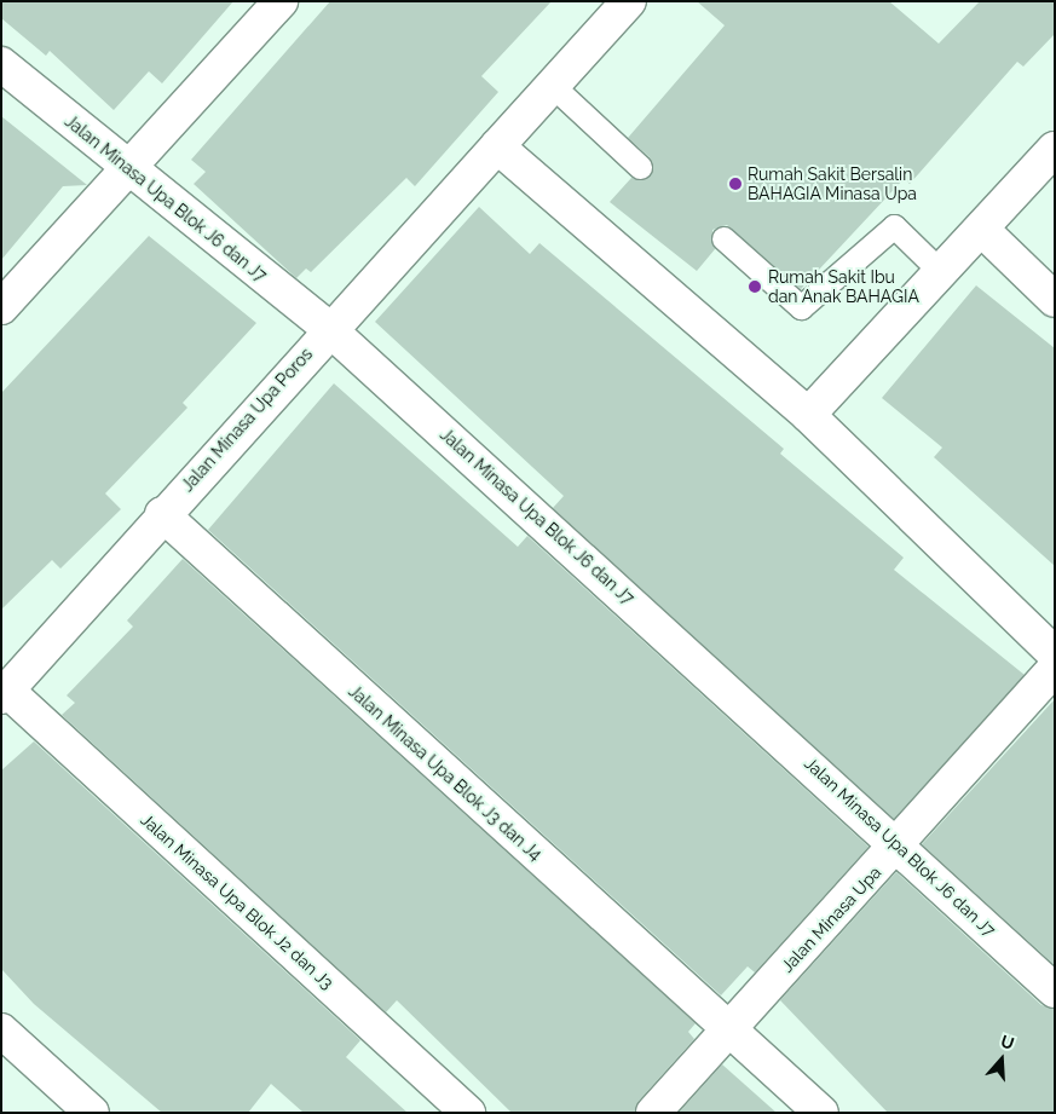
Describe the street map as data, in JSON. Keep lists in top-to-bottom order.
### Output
{
  "streets": {
    "street": [
      "Jalan Minasa Upa Blok J6 dan J7",
      "Jalan Minasa Upa Poros",
      "Jalan Minasa Upa Blok J3 dan J4",
      "Jalan Minasa Upa Blok J2 dan J3",
      "Jalan Minasa Upa"
    ]
  },
  "crossings": [
    ["Jalan Minasa Upa Blok J6 dan J7", "Jalan Minasa Upa Poros"],
    ["Jalan Minasa Upa Blok J6 dan J7", "Jalan Minasa Upa"],
    ["Jalan Minasa Upa Poros", "Jalan Minasa Upa Blok J3 dan J4"],
    ["Jalan Minasa Upa Poros", "Jalan Minasa Upa Blok J2 dan J3"],
    ["Jalan Minasa Upa Blok J3 dan J4", "Jalan Minasa Upa"]
  ],
  "places": ["Rumah Sakit Bersalin BAHAGIA Minasa Upa", "Rumah Sakit Ibu dan Anak BAHAGIA"],
  "north": "top"
}
